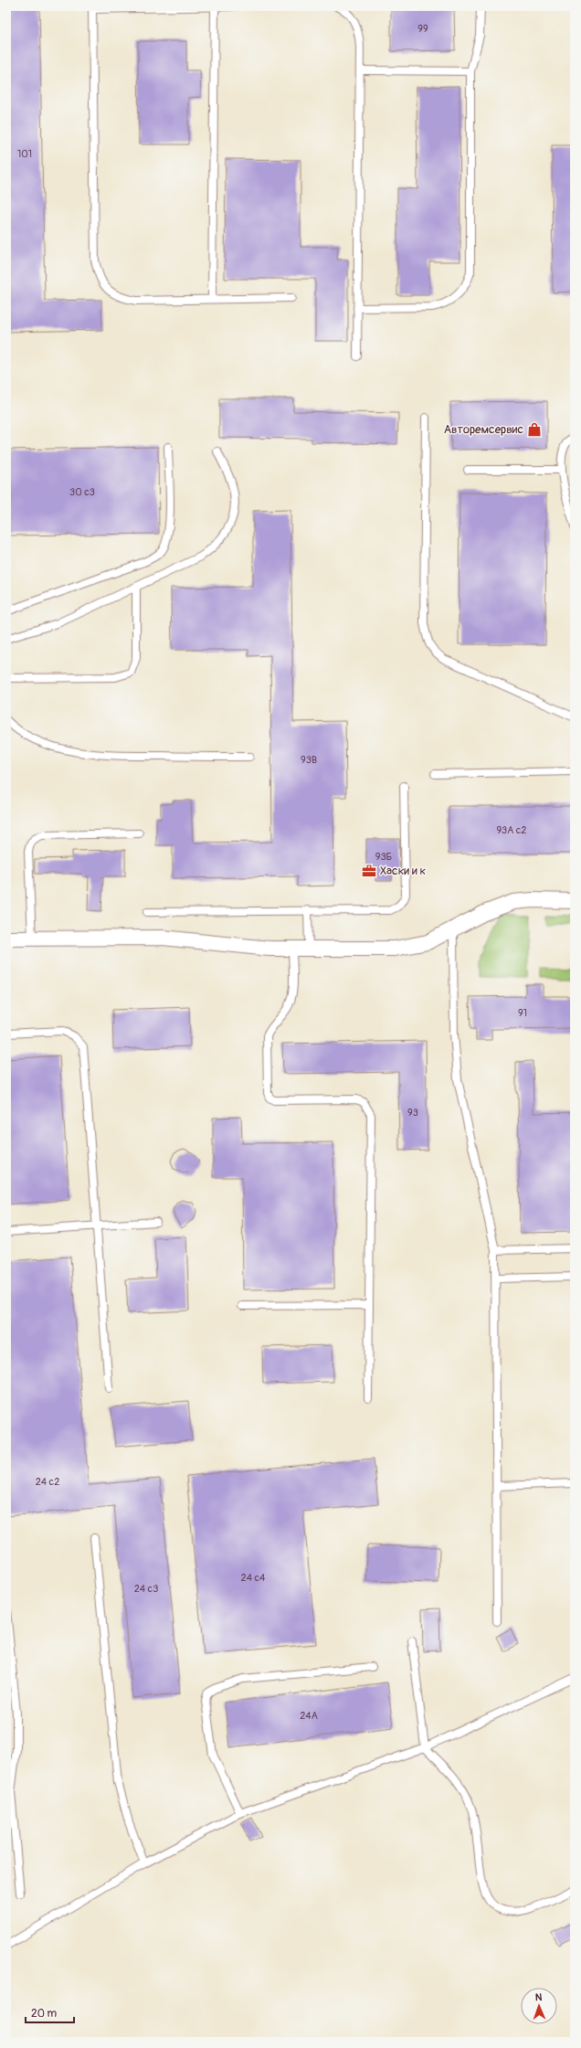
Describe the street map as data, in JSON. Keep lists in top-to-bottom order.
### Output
{
  "places": {
    "shop": ["Авторемсервис"],
    "office": ["Хаски и к"]
  },
  "house_numbers": [
    "99",
    "101",
    "30 с3",
    "93В",
    "93А с2",
    "93Б",
    "91",
    "93",
    "24 с2",
    "24 с4",
    "24 с3",
    "24А"
  ],
  "scale_bar": "20 m",
  "north": "top"
}
